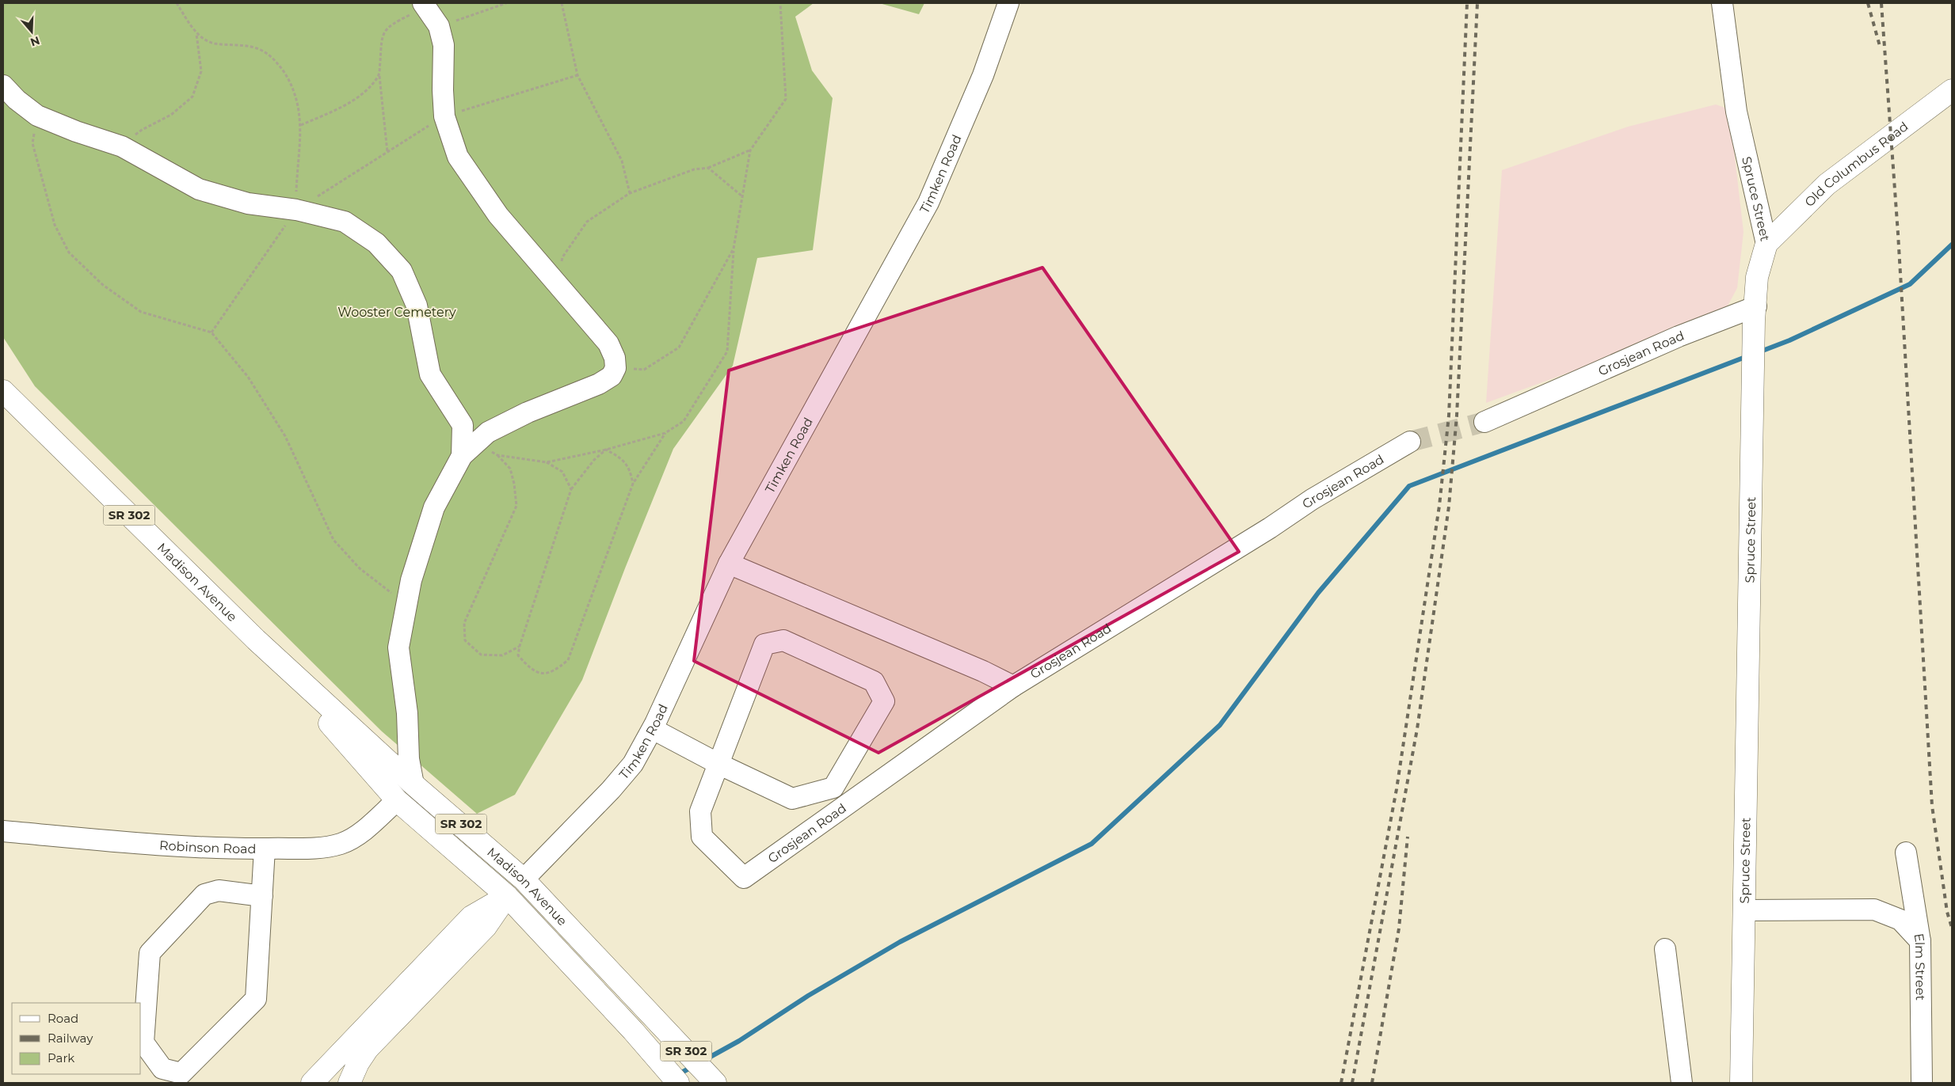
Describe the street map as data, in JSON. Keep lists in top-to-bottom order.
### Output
{
  "streets": {
    "main road": [
      "Old Columbus Road",
      "Spruce Street",
      "SR 302",
      "Madison Avenue"
    ],
    "street": [
      "Timken Road",
      "Grosjean Road",
      "Robinson Road",
      "Elm Street"
    ]
  },
  "crossings": [
    ["Old Columbus Road", "Spruce Street"],
    ["Timken Road", "Madison Avenue"],
    ["Spruce Street", "Grosjean Road"],
    ["Madison Avenue", "Robinson Road"]
  ],
  "parks": ["Wooster Cemetery"],
  "legend": ["Road", "Railway", "Park"],
  "north": "bottom"
}
